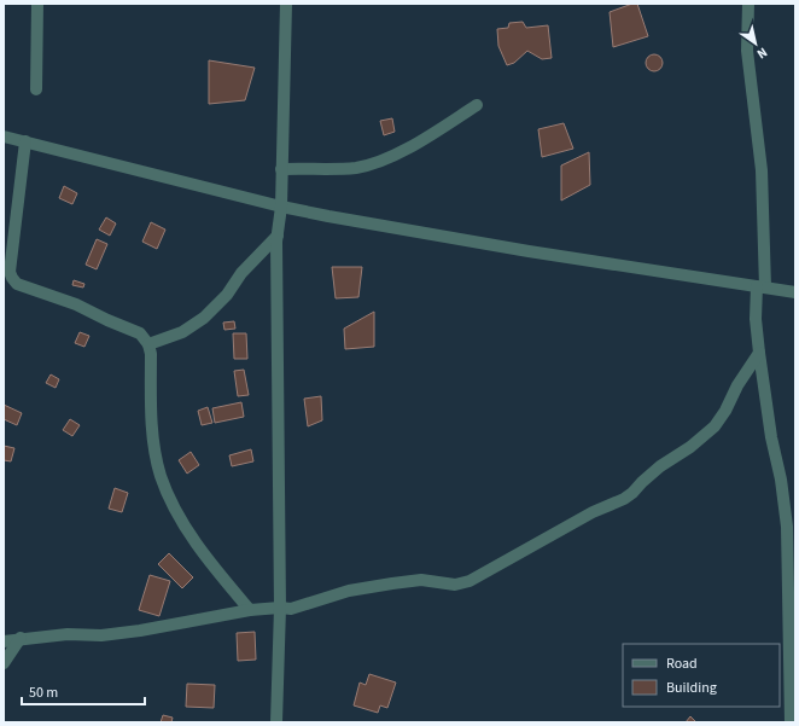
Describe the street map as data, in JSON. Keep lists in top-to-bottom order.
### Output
{
  "legend": ["Road", "Building"],
  "scale_bar": "50 m",
  "north": "bottom right"
}
